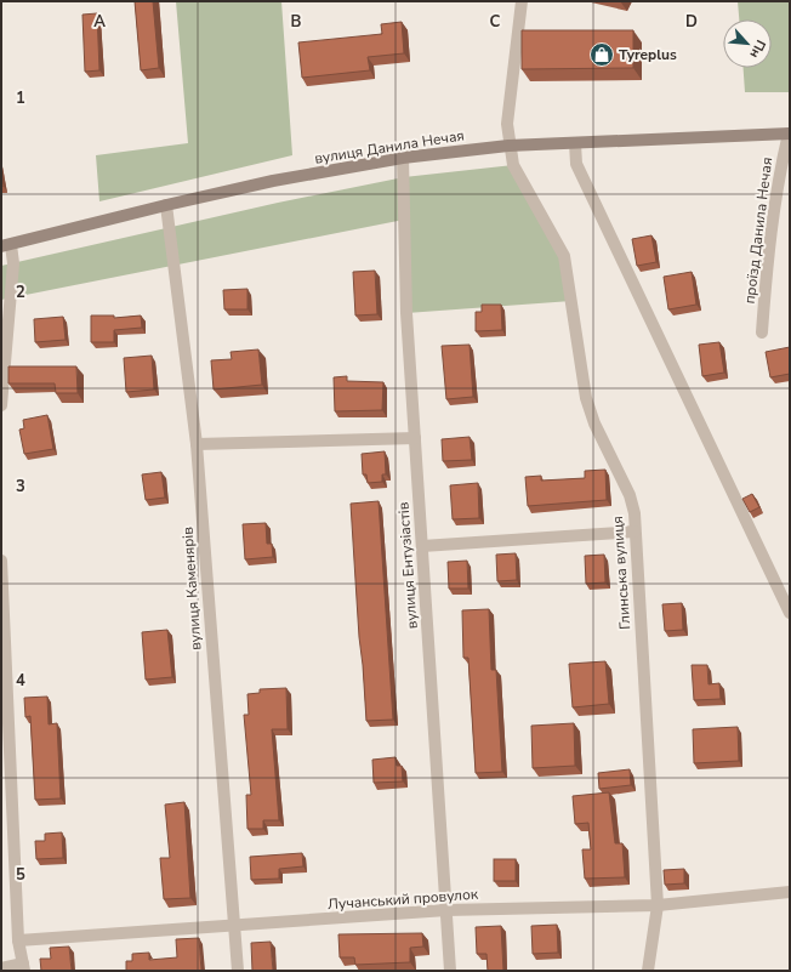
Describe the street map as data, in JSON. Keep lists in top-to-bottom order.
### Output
{
  "streets": {
    "main road": ["вулиця Данила Нечая"],
    "street": [
      "проїзд Данила Нечая",
      "вулиця Ентузіастів",
      "Глинська вулиця",
      "вулиця Каменярів",
      "Лучанський провулок"
    ]
  },
  "crossings": [
    ["вулиця Данила Нечая", "проїзд Данила Нечая"],
    ["вулиця Данила Нечая", "вулиця Ентузіастів"],
    ["вулиця Данила Нечая", "Глинська вулиця"],
    ["вулиця Данила Нечая", "вулиця Каменярів"],
    ["вулиця Ентузіастів", "Лучанський провулок"],
    ["Глинська вулиця", "Лучанський провулок"],
    ["вулиця Каменярів", "Лучанський провулок"]
  ],
  "places": {
    "shop": ["Tyreplus"]
  },
  "north": "bottom right",
  "grid": {
    "columns": [
      "A",
      "B",
      "C",
      "D"
    ],
    "rows": [
      "1",
      "2",
      "3",
      "4",
      "5"
    ]
  }
}
